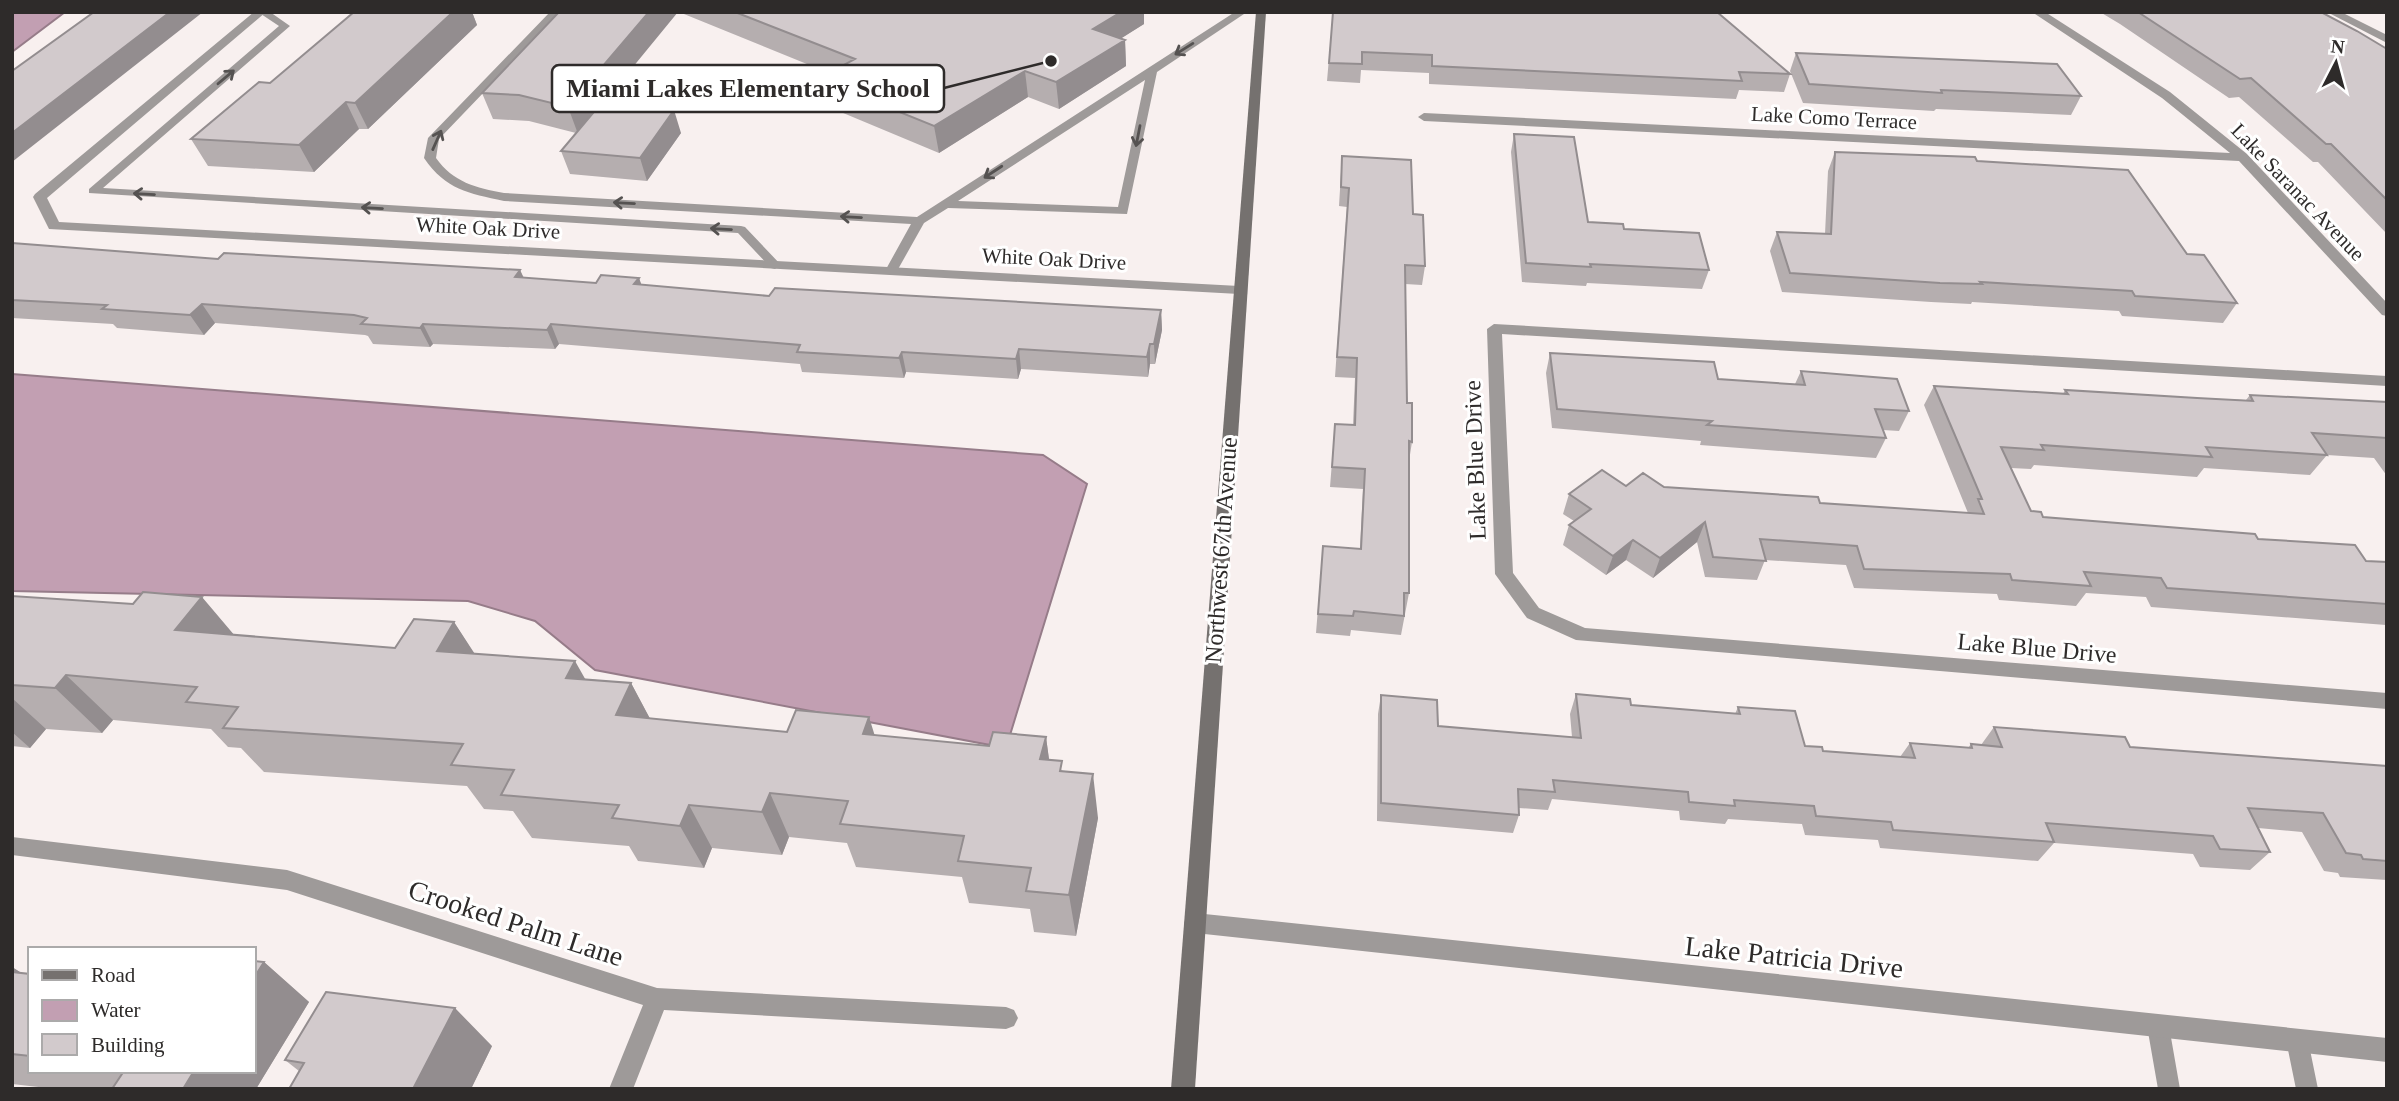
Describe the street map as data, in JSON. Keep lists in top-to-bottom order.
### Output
{
  "streets": {
    "main road": ["Northwest 67th Avenue"],
    "street": [
      "Lake Como Terrace",
      "Lake Saranac Avenue",
      "White Oak Drive",
      "Lake Blue Drive",
      "Crooked Palm Lane",
      "Lake Patricia Drive"
    ]
  },
  "crossings": [
    ["Lake Como Terrace", "Lake Saranac Avenue"],
    ["White Oak Drive", "Northwest 67th Avenue"],
    ["Northwest 67th Avenue", "Lake Patricia Drive"]
  ],
  "places": ["Miami Lakes Elementary School"],
  "legend": ["Road", "Water", "Building"],
  "north": "top"
}
